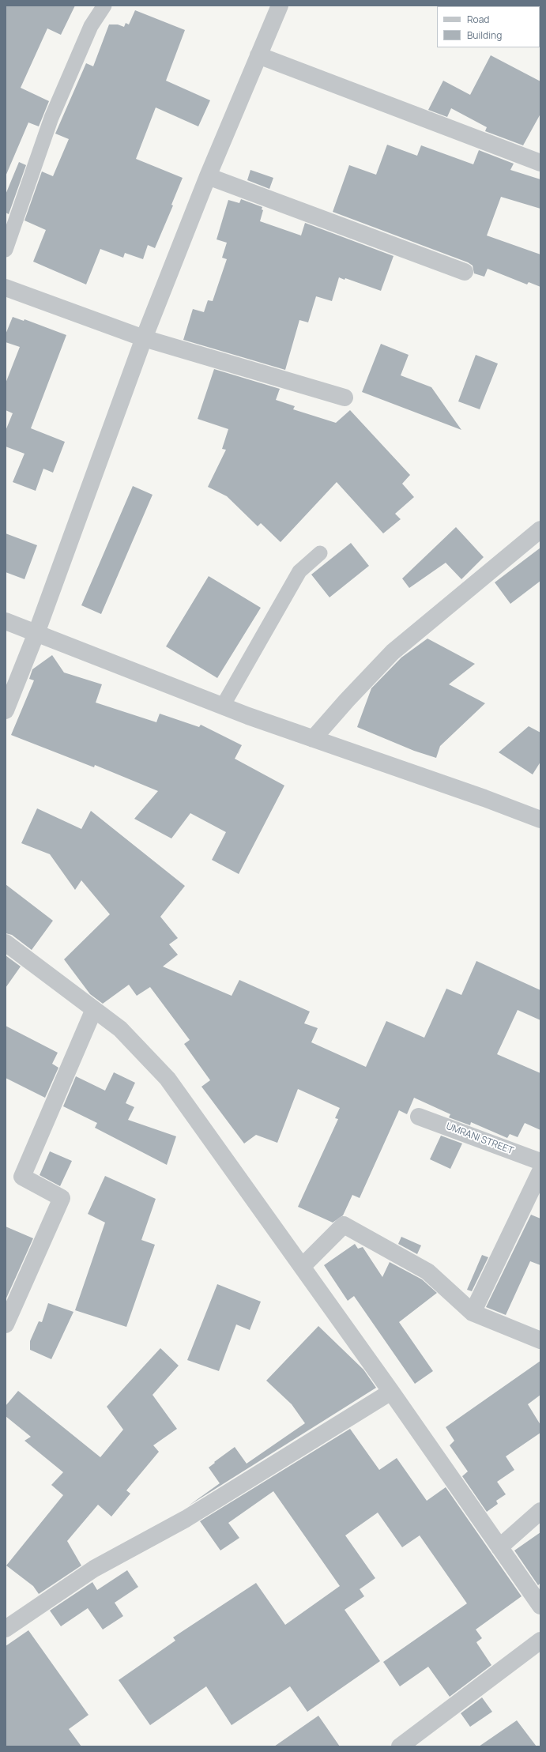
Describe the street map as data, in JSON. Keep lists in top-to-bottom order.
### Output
{
  "streets": {
    "street": ["UMRANI STREET"]
  },
  "legend": ["Road", "Building"]
}
